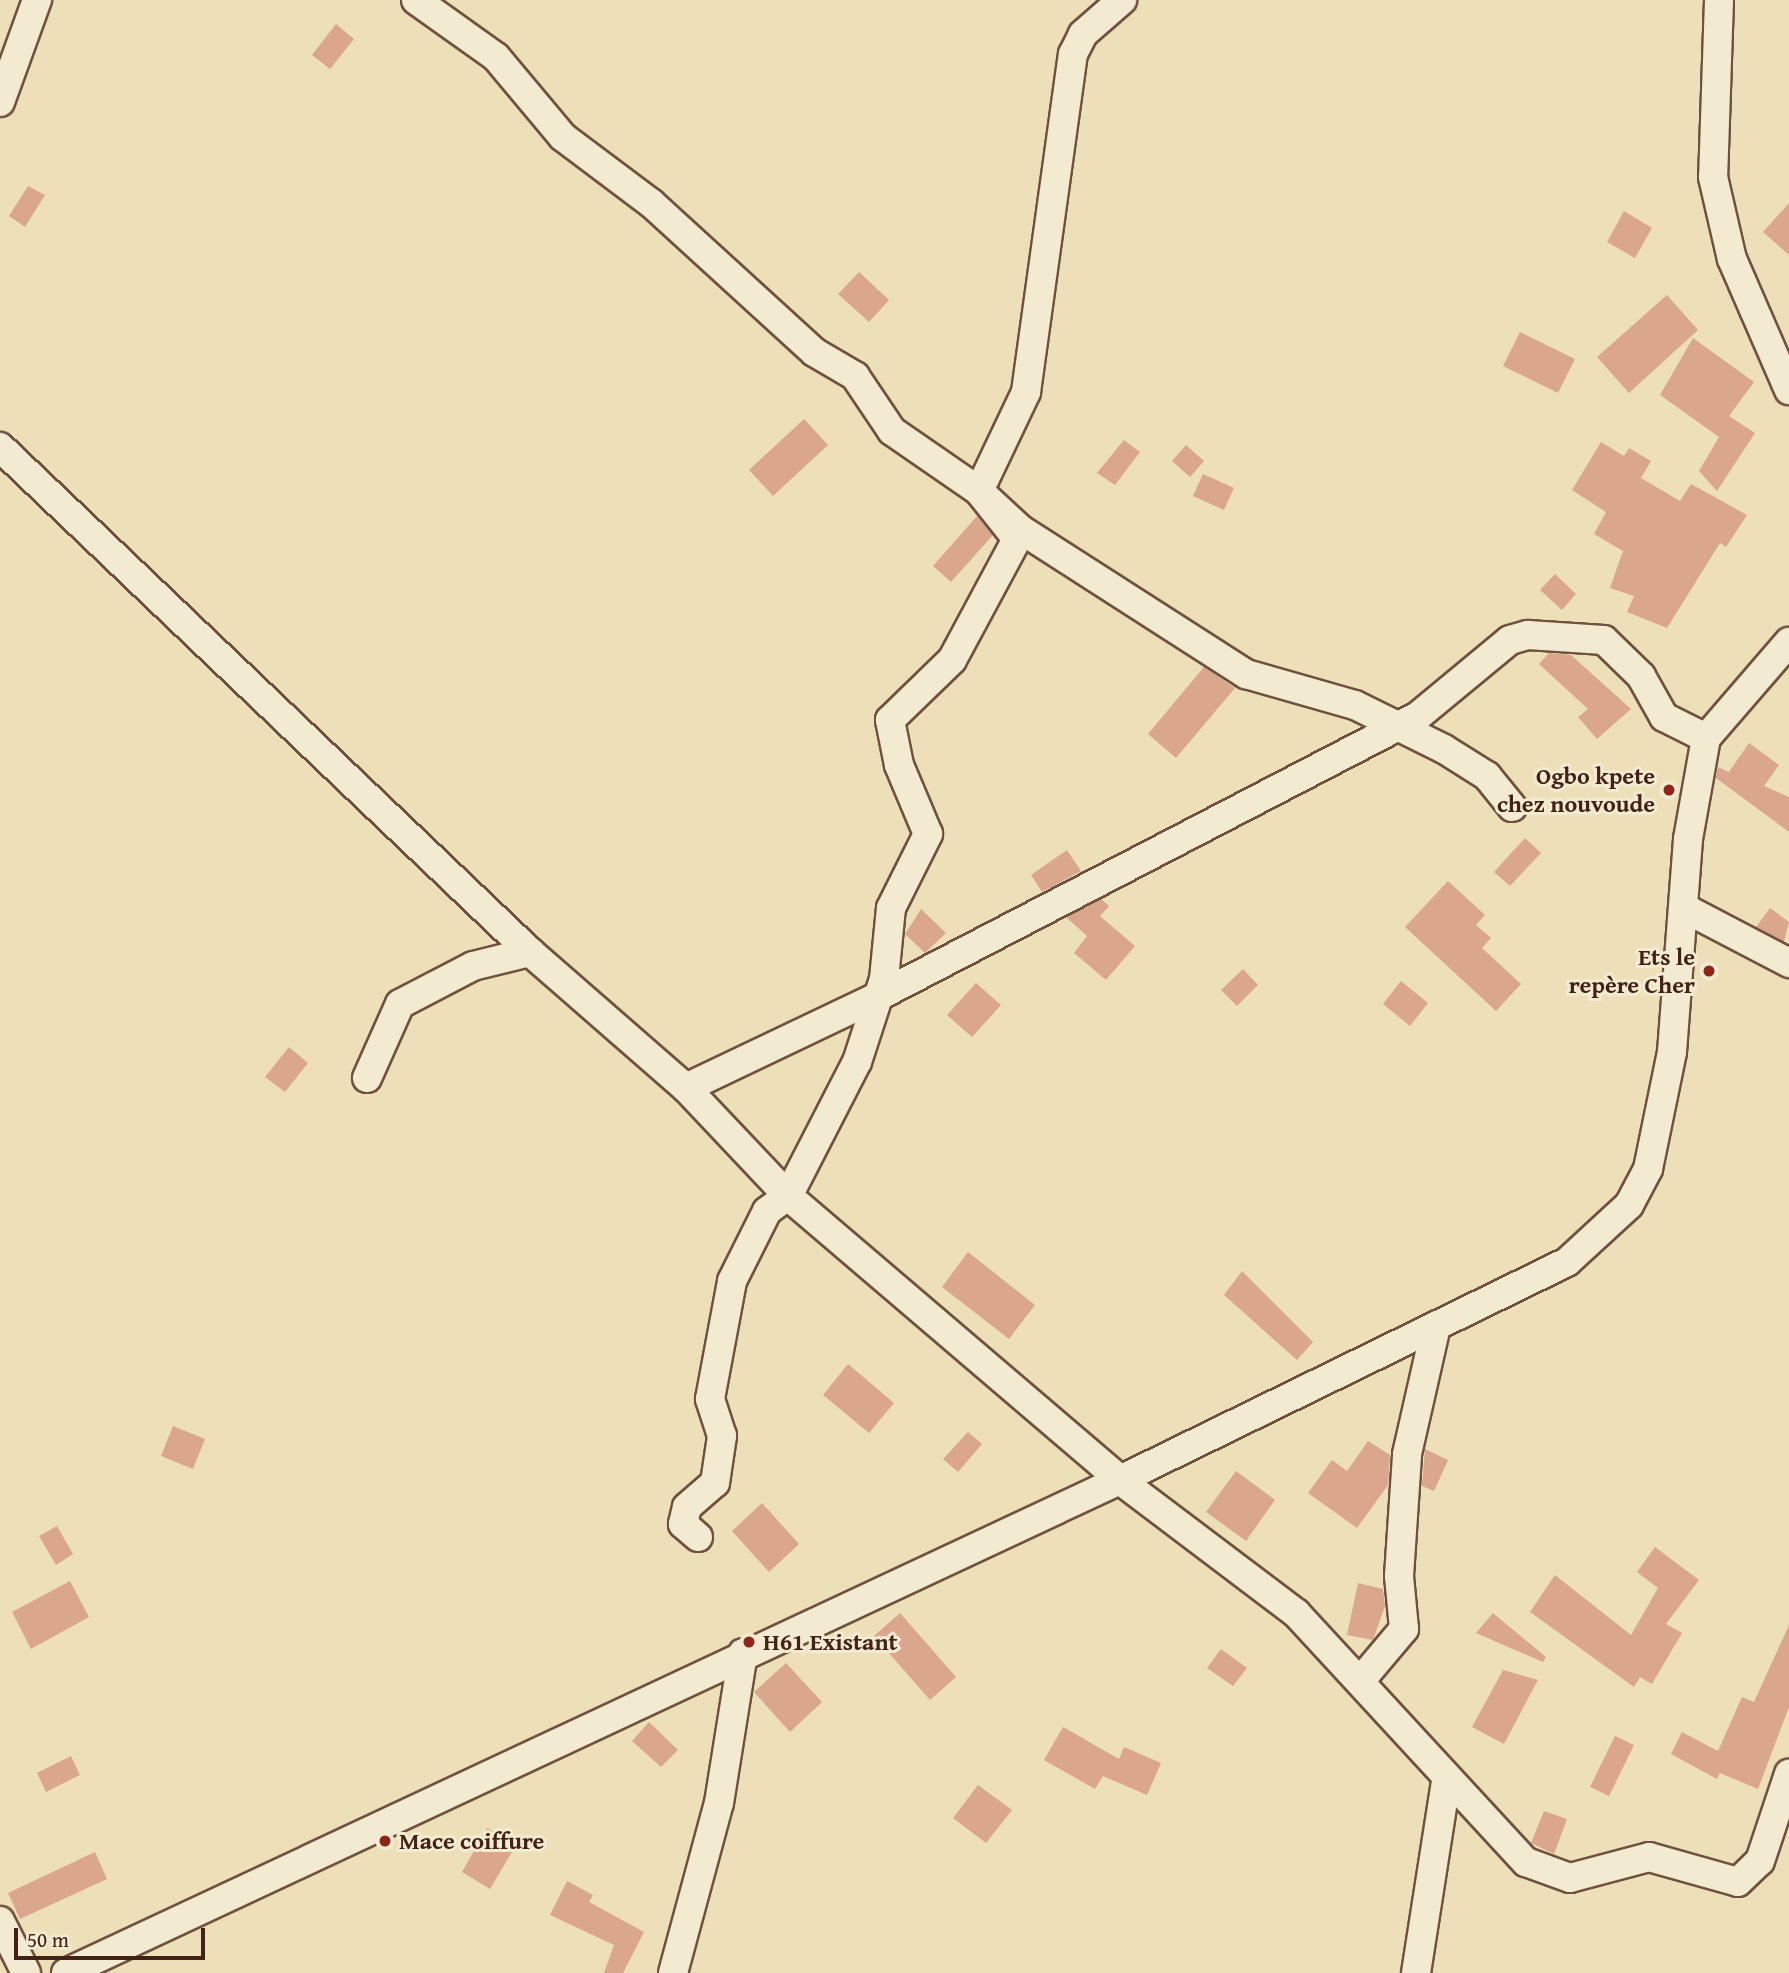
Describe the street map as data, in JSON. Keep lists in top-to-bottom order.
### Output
{
  "places": [
    "Ogbo kpete chez nouvoude",
    "Ets le repère Cher",
    "H61 Existant",
    "Mace coiffure"
  ],
  "scale_bar": "50 m"
}
